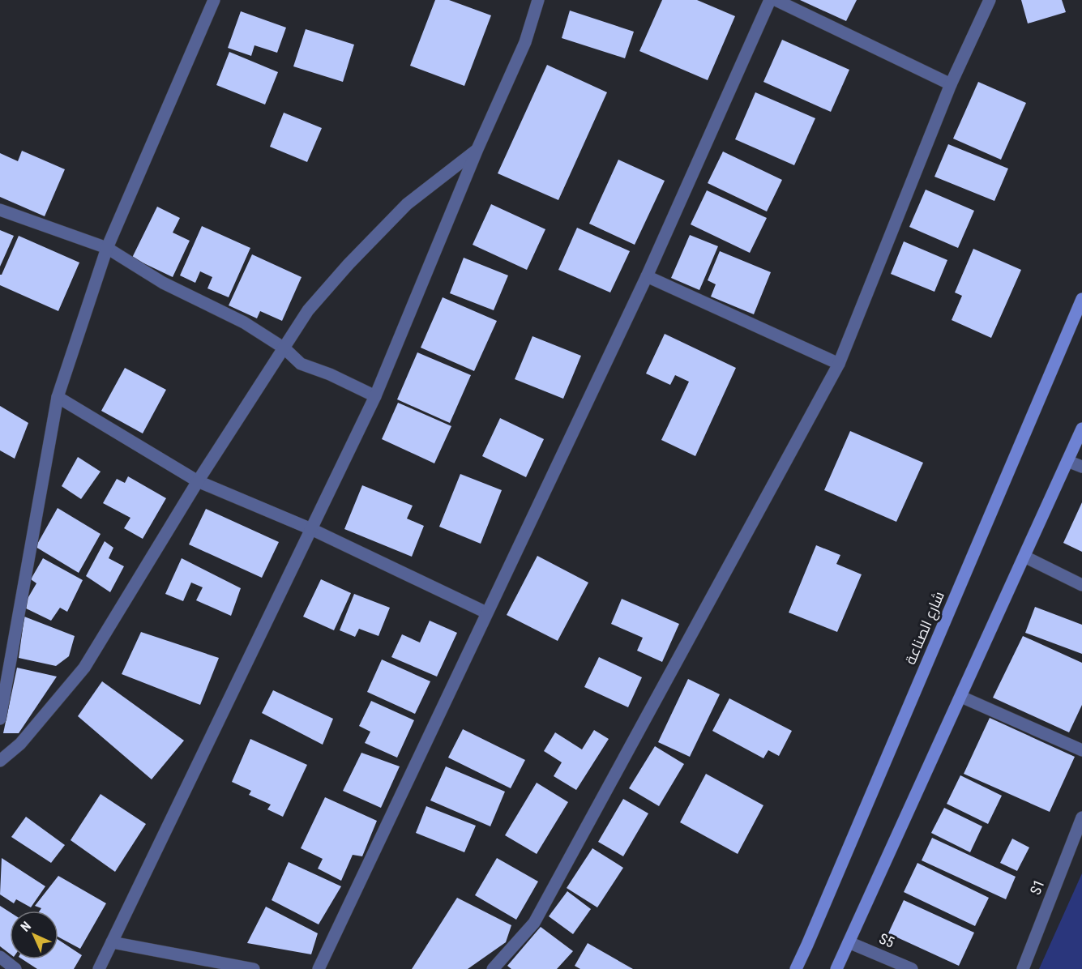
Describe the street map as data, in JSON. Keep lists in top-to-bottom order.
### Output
{
  "streets": {
    "main road": ["شارع الصناعة"],
    "street": ["S1", "S5"]
  },
  "north": "top left"
}
